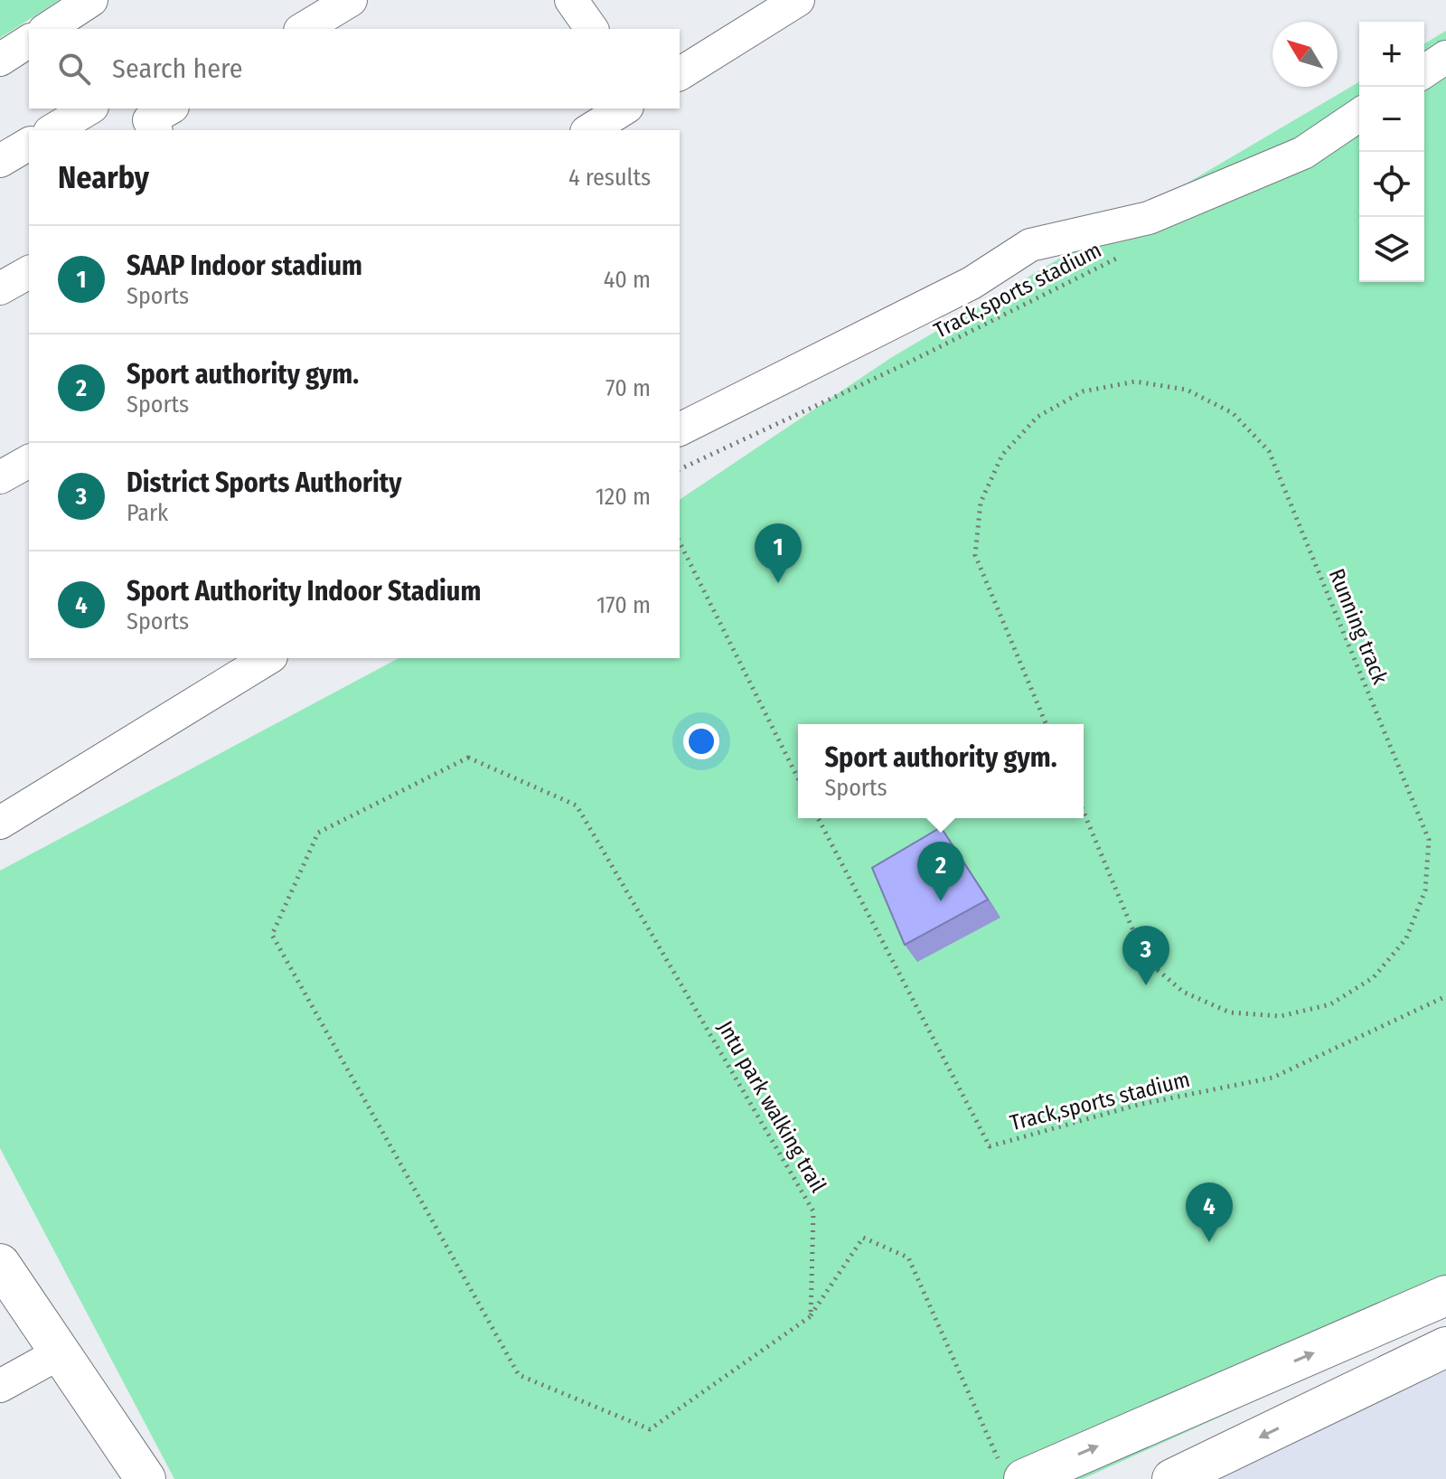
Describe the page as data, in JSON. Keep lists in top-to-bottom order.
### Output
{
  "streets": {
    "path": ["Track,sports stadium", "Running track", "Jntu park walking trail"]
  },
  "north": "top left",
  "page": {
    "map_buttons": ["+", "−"],
    "search": "Search here",
    "heading": ["Nearby", "4 results"],
    "list": [
      {
        "mark": "1",
        "name": "SAAP Indoor stadium",
        "note": "Sports",
        "value": "40 m"
      },
      {
        "mark": "2",
        "name": "Sport authority gym.",
        "note": "Sports",
        "value": "70 m"
      },
      {
        "mark": "3",
        "name": "District Sports Authority",
        "note": "Park",
        "value": "120 m"
      },
      {
        "mark": "4",
        "name": "Sport Authority Indoor Stadium",
        "note": "Sports",
        "value": "170 m"
      }
    ],
    "pins": [
      "1",
      "2",
      "3",
      "4"
    ],
    "popup": ["Sport authority gym.", "Sports"]
  }
}
